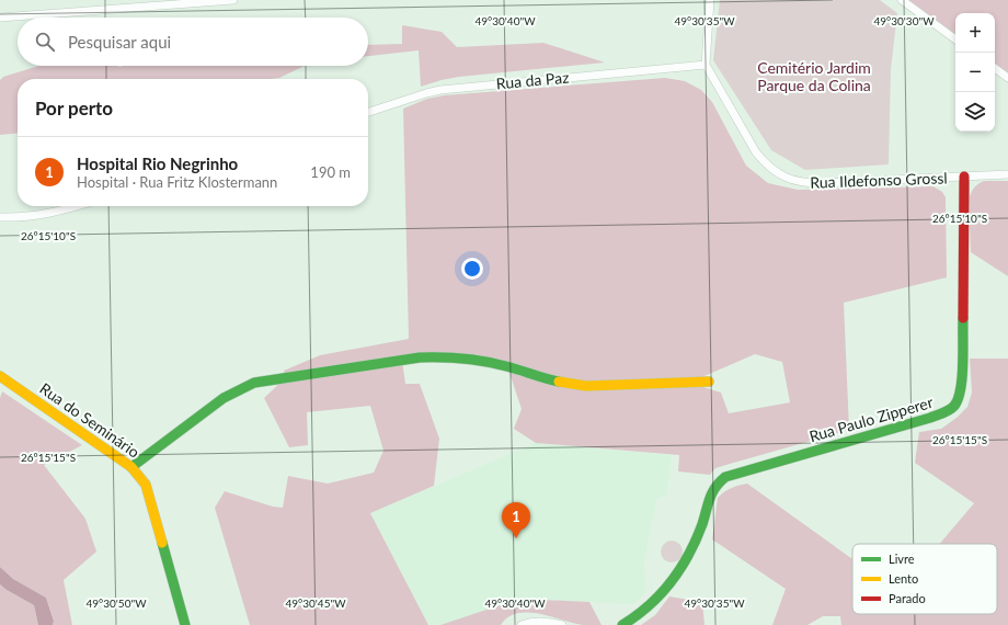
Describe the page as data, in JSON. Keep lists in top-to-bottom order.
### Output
{
  "streets": {
    "street": [
      "Rua da Paz",
      "Rua Ildefonso Grossl",
      "Rua Paulo Zipperer",
      "Rua do Seminário"
    ]
  },
  "crossings": [
    ["Rua da Paz", "Rua Ildefonso Grossl"],
    ["Rua Ildefonso Grossl", "Rua Paulo Zipperer"]
  ],
  "parks": ["Cemitério Jardim Parque da Colina"],
  "legend": ["Livre", "Lento", "Parado"],
  "page": {
    "map_buttons": ["+", "−"],
    "search": "Pesquisar aqui",
    "heading": "Por perto",
    "list": [
      {
        "mark": "1",
        "name": "Hospital Rio Negrinho",
        "note": "Hospital · Rua Fritz Klostermann",
        "value": "190 m"
      }
    ],
    "pins": "1"
  },
  "coordinates": [
    "49°30'40\"W",
    "49°30'35\"W",
    "49°30'30\"W",
    "26°15'10\"S",
    "26°15'15\"S",
    "49°30'50\"W",
    "49°30'45\"W"
  ]
}
